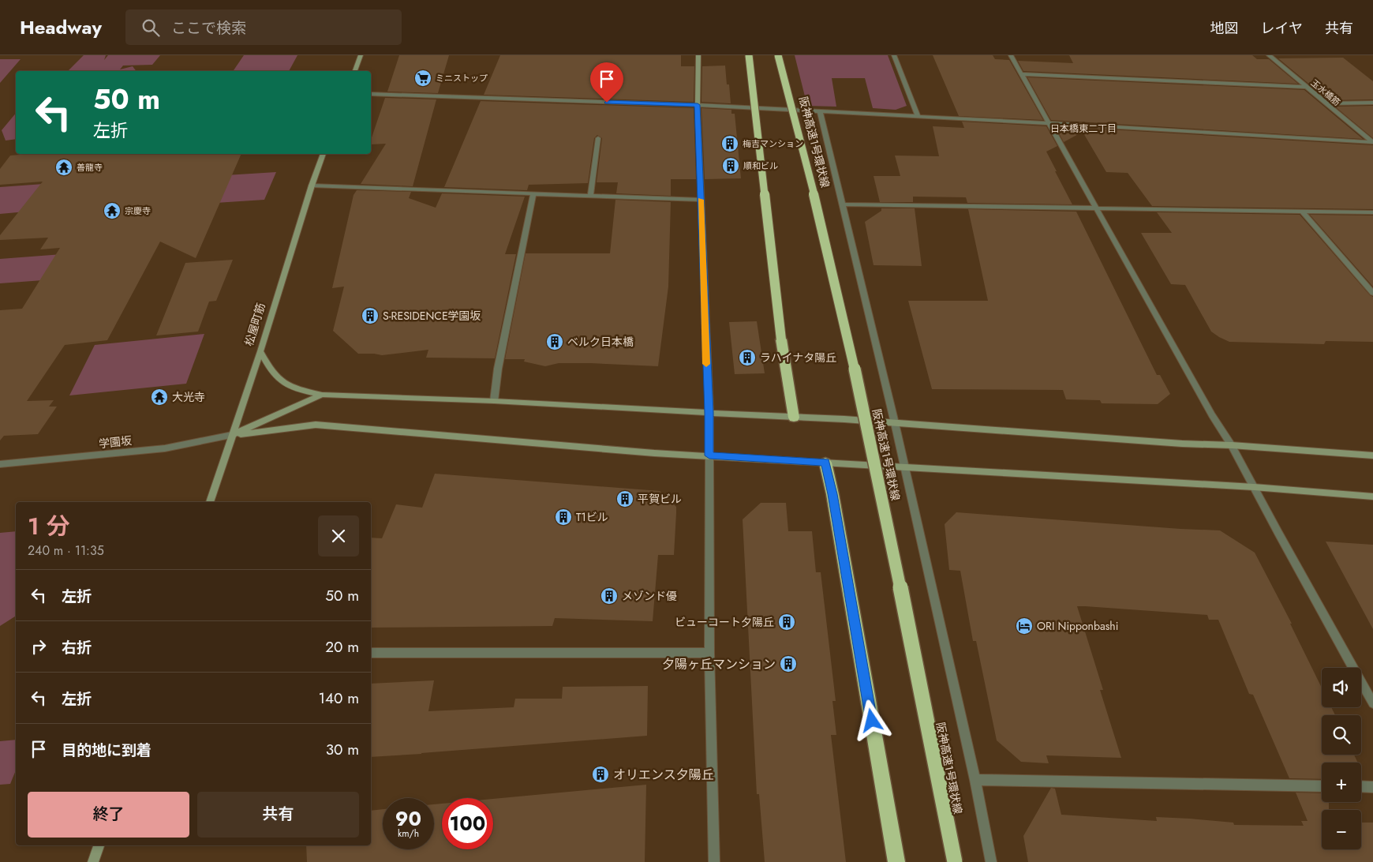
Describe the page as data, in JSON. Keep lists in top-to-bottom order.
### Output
{
  "streets": {
    "highway": ["阪神高速1号環状線"],
    "street": ["玉水橋筋", "松屋町筋", "学園坂"]
  },
  "crossings": [
    ["松屋町筋", "学園坂"]
  ],
  "districts": ["日本橋東二丁目"],
  "places": {
    "supermarket": ["ミニストップ"],
    "building": [
      "梅吉マンション",
      "順和ビル",
      "S-RESIDENCE学園坂",
      "ベルク日本橋",
      "ラハイナタ陽丘",
      "平賀ビル",
      "T1ビル",
      "メゾンド優",
      "ビューコート夕陽丘",
      "夕陽ヶ丘マンション",
      "オリエンス夕陽丘"
    ],
    "temple": ["善龍寺", "宗慶寺", "大光寺"],
    "hotel": ["ORI Nipponbashi"]
  },
  "page": {
    "header": "Headway",
    "search": "ここで検索",
    "nav": ["地図", "レイヤ", "共有"],
    "turn": ["50 m", "左折"],
    "heading": ["1 分", "240 m · 11:35"],
    "list": [
      {
        "name": "左折",
        "value": "50 m"
      },
      {
        "name": "右折",
        "value": "20 m"
      },
      {
        "name": "左折",
        "value": "140 m"
      },
      {
        "name": "目的地に到着",
        "value": "30 m"
      }
    ],
    "map_buttons": ["+", "−"],
    "buttons": ["終了", "共有"],
    "speed": "90 km/h",
    "limit": "100"
  }
}
